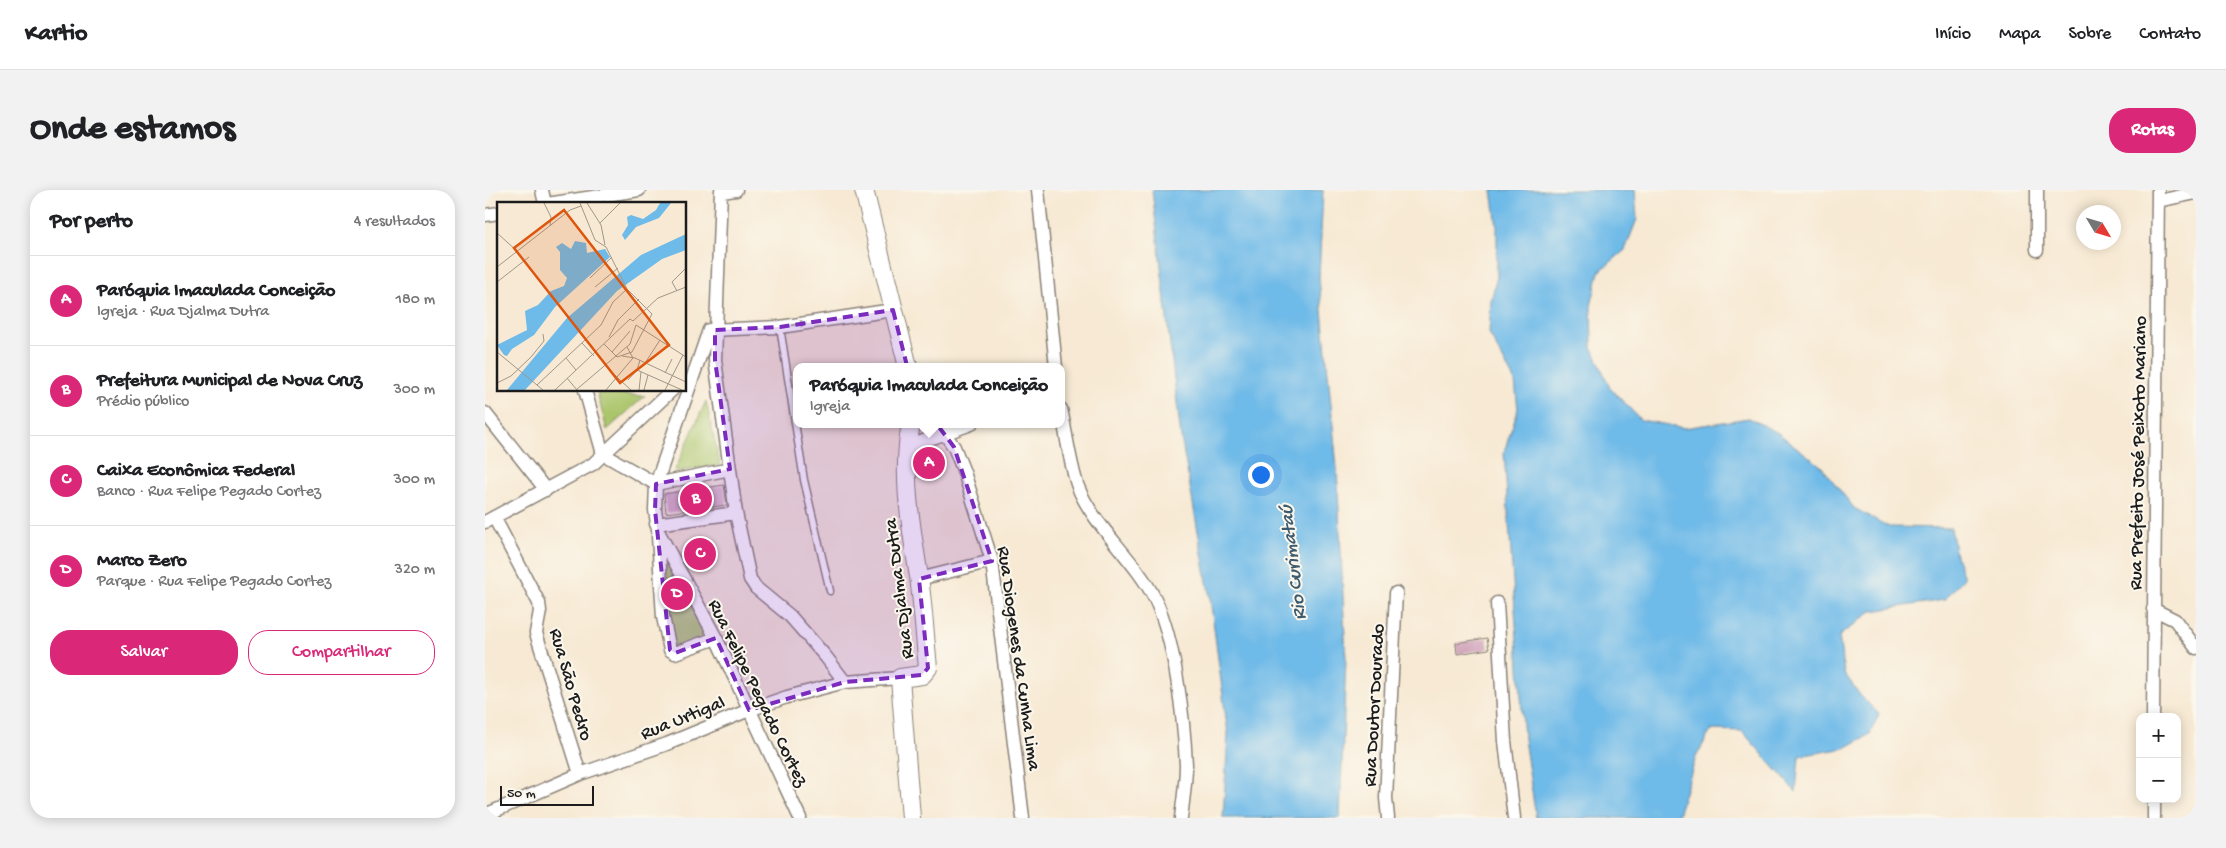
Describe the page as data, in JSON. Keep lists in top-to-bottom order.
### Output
{
  "streets": {
    "main road": ["Rua Djalma Dutra"],
    "street": [
      "Rua Prefeito José Peixoto Mariano",
      "Rua Diogenes da Cunha Lima",
      "Rua São Pedro",
      "Rua Felipe Pegado Cortez",
      "Rua Doutor Dourado",
      "Rua Urtigal"
    ]
  },
  "crossings": [
    ["Rua Djalma Dutra", "Rua Urtigal"],
    ["Rua São Pedro", "Rua Urtigal"],
    ["Rua Felipe Pegado Cortez", "Rua Urtigal"]
  ],
  "water": ["Rio Curimataú"],
  "scale_bar": "50 m",
  "north": "bottom right",
  "page": {
    "header": "Kartio",
    "nav": [
      "Início",
      "Mapa",
      "Sobre",
      "Contato"
    ],
    "buttons": [
      "Rotas",
      ["Salvar", "Compartilhar"]
    ],
    "title": "Onde estamos",
    "heading": ["Por perto", "4 resultados"],
    "list": [
      {
        "mark": "A",
        "name": "Paróquia Imaculada Conceição",
        "note": "Igreja · Rua Djalma Dutra",
        "value": "180 m"
      },
      {
        "mark": "B",
        "name": "Prefeitura Municipal de Nova Cruz",
        "note": "Prédio público",
        "value": "300 m"
      },
      {
        "mark": "C",
        "name": "Caixa Econômica Federal",
        "note": "Banco · Rua Felipe Pegado Cortez",
        "value": "300 m"
      },
      {
        "mark": "D",
        "name": "Marco Zero",
        "note": "Parque · Rua Felipe Pegado Cortez",
        "value": "320 m"
      }
    ],
    "popup": ["Paróquia Imaculada Conceição", "Igreja"],
    "pins": [
      "A",
      "B",
      "C",
      "D"
    ],
    "map_buttons": ["+", "−"],
    "scale": "50 m"
  }
}
